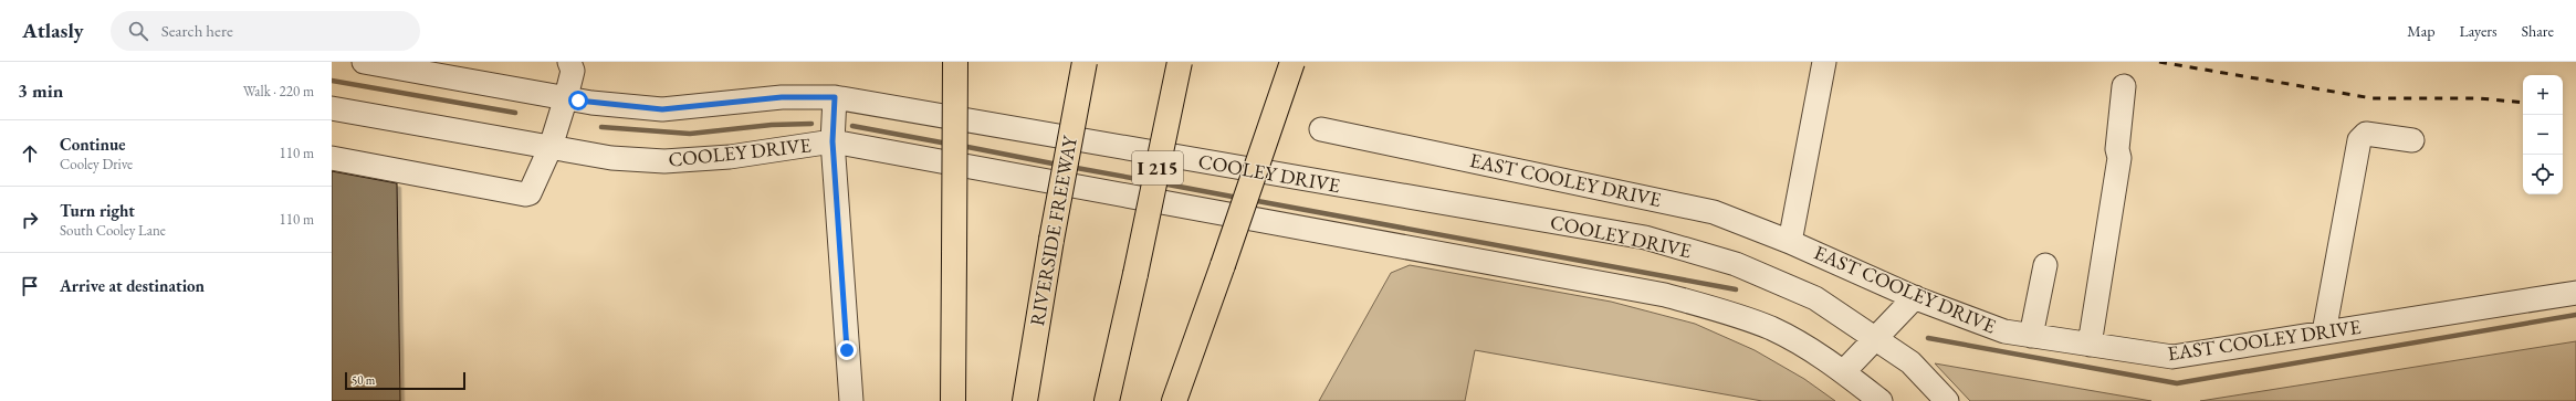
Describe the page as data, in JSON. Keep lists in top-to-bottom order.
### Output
{
  "streets": {
    "highway": ["I 215", "RIVERSIDE FREEWAY"],
    "street": ["COOLEY DRIVE", "EAST COOLEY DRIVE"]
  },
  "scale_bar": "50 m",
  "page": {
    "header": "Atlasly",
    "search": "Search here",
    "nav": ["Map", "Layers", "Share"],
    "heading": ["3 min", "Walk · 220 m"],
    "map_buttons": ["+", "−"],
    "list": [
      ["Continue", "Cooley Drive", "110 m"],
      ["Turn right", "South Cooley Lane", "110 m"],
      "Arrive at destination"
    ],
    "scale": "50 m"
  }
}
